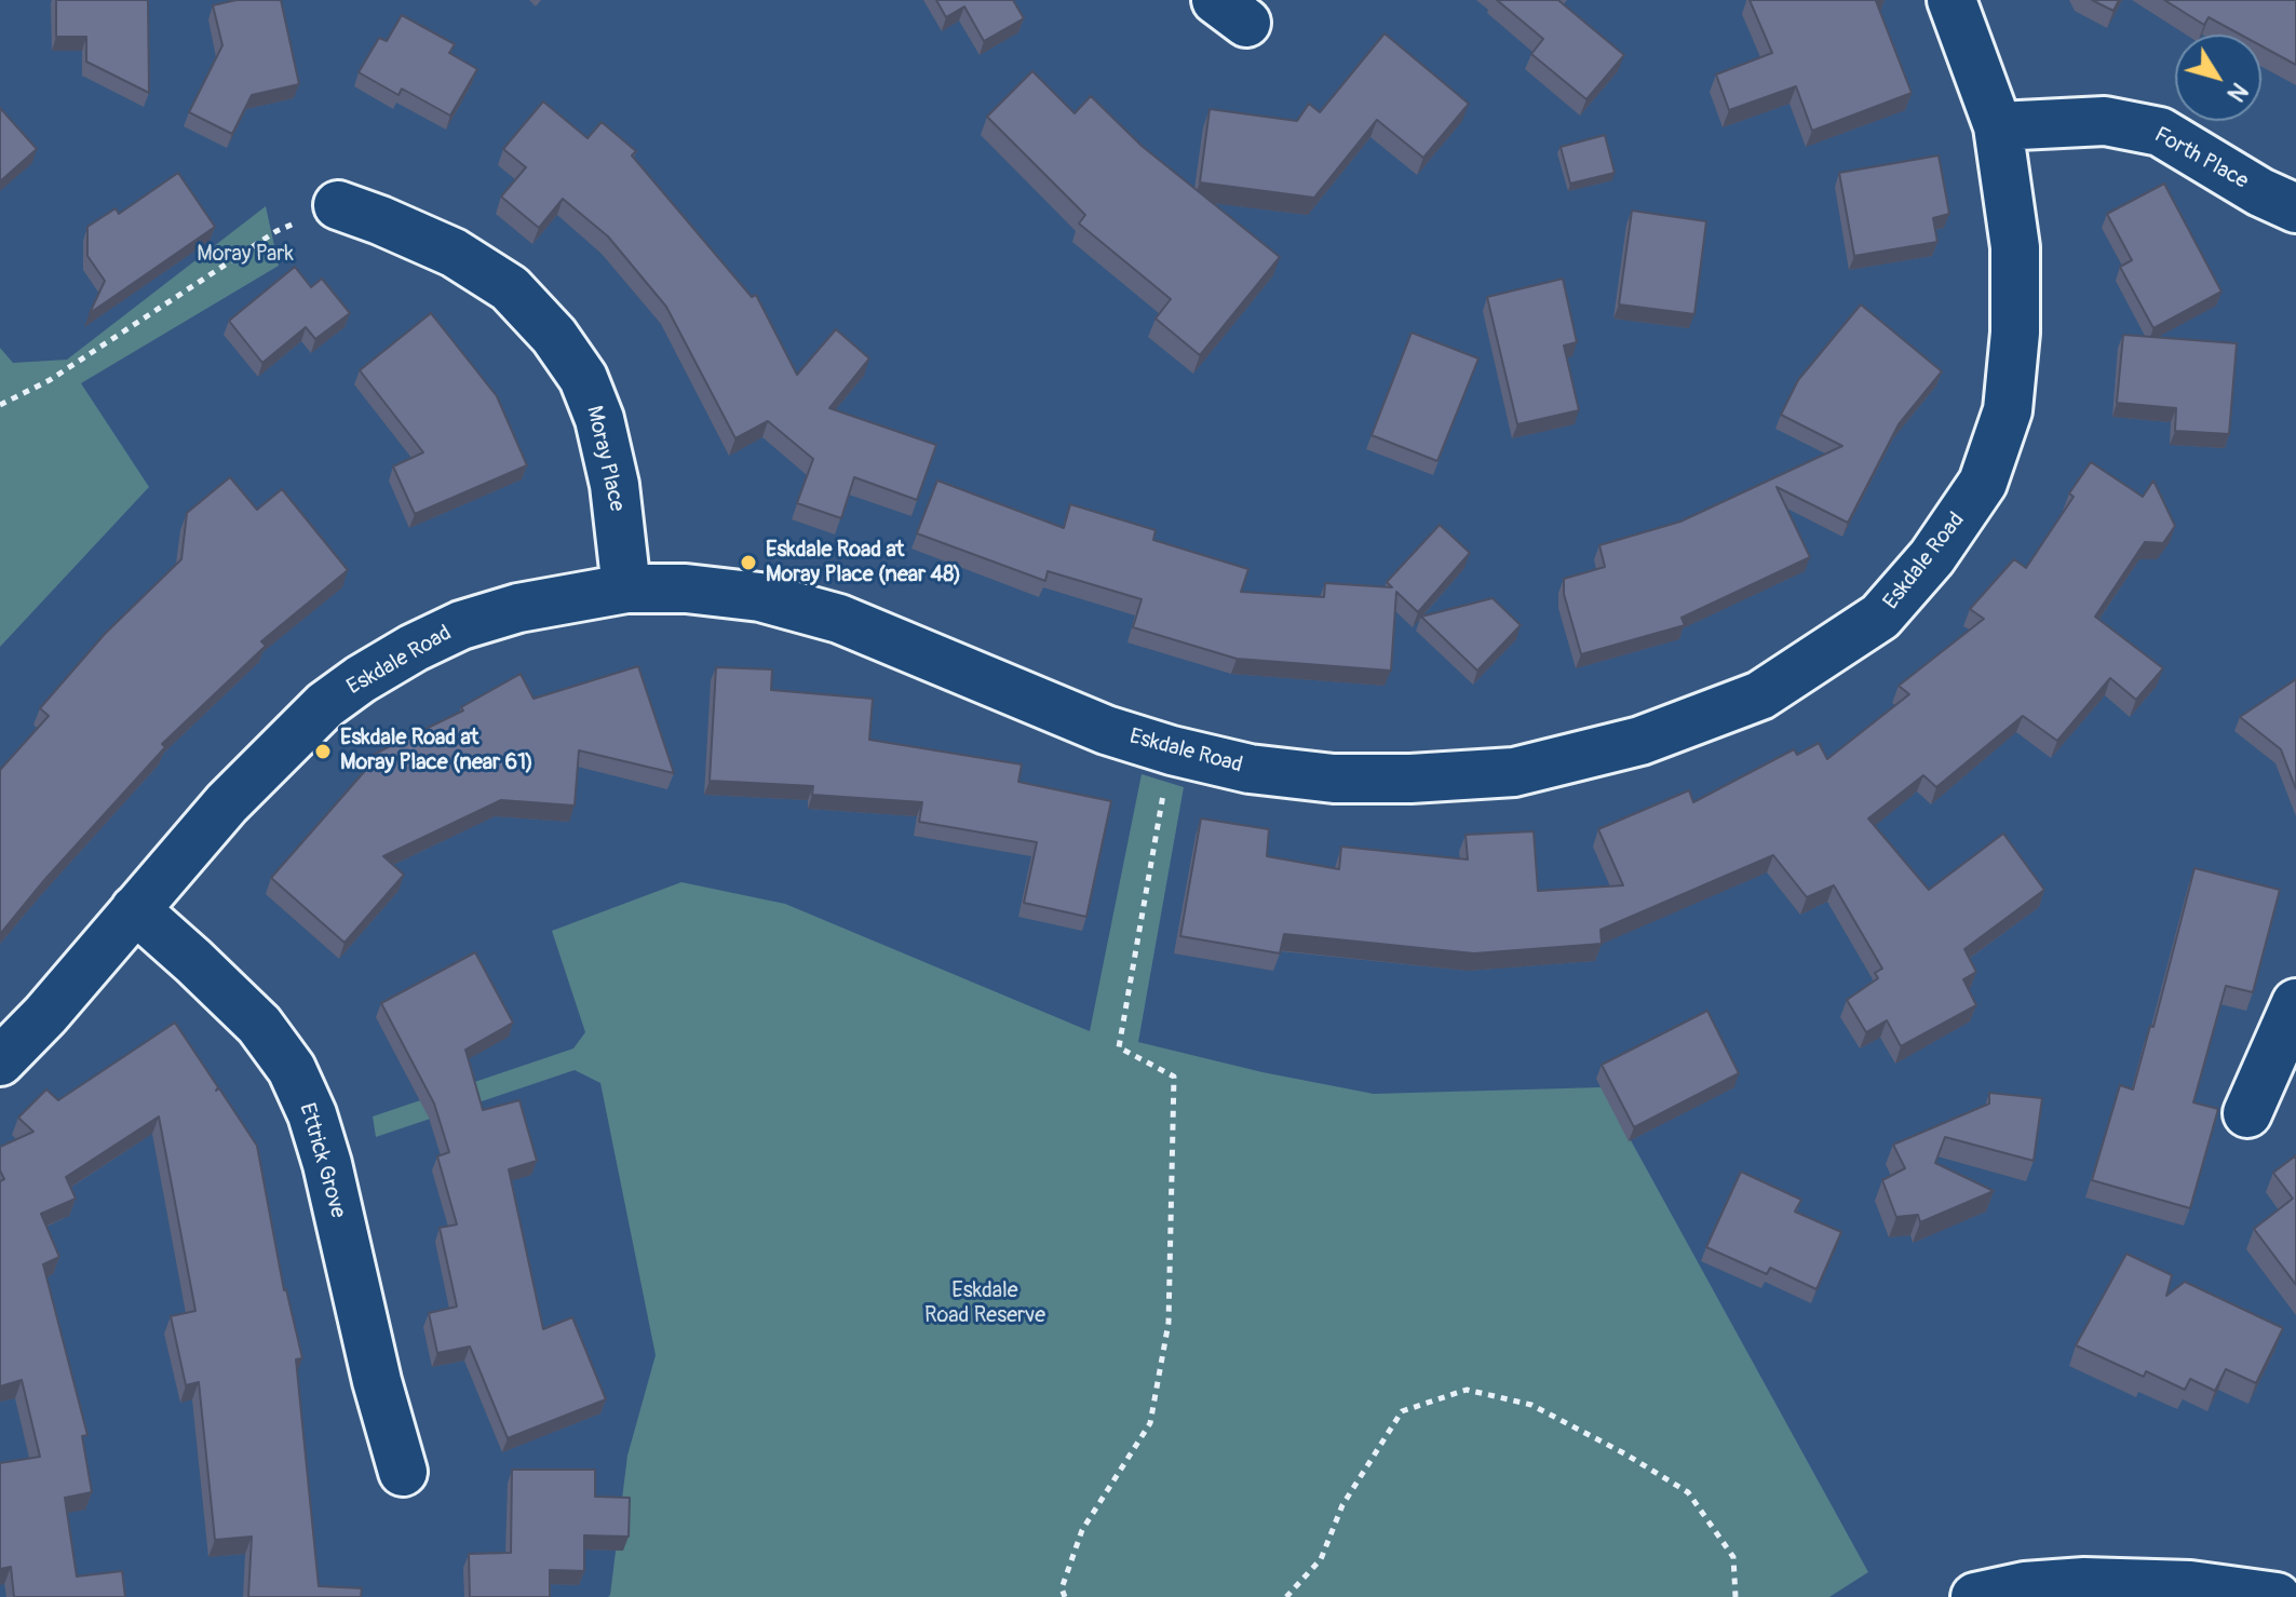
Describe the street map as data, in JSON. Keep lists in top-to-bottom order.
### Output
{
  "streets": {
    "street": [
      "Forth Place",
      "Moray Place",
      "Eskdale Road",
      "Ettrick Grove"
    ]
  },
  "crossings": [
    ["Forth Place", "Eskdale Road"],
    ["Moray Place", "Eskdale Road"],
    ["Eskdale Road", "Ettrick Grove"]
  ],
  "parks": ["Moray Park", "Eskdale Road Reserve"],
  "places": ["Eskdale Road at Moray Place (near 48)", "Eskdale Road at Moray Place (near 61)"],
  "north": "bottom right"
}
